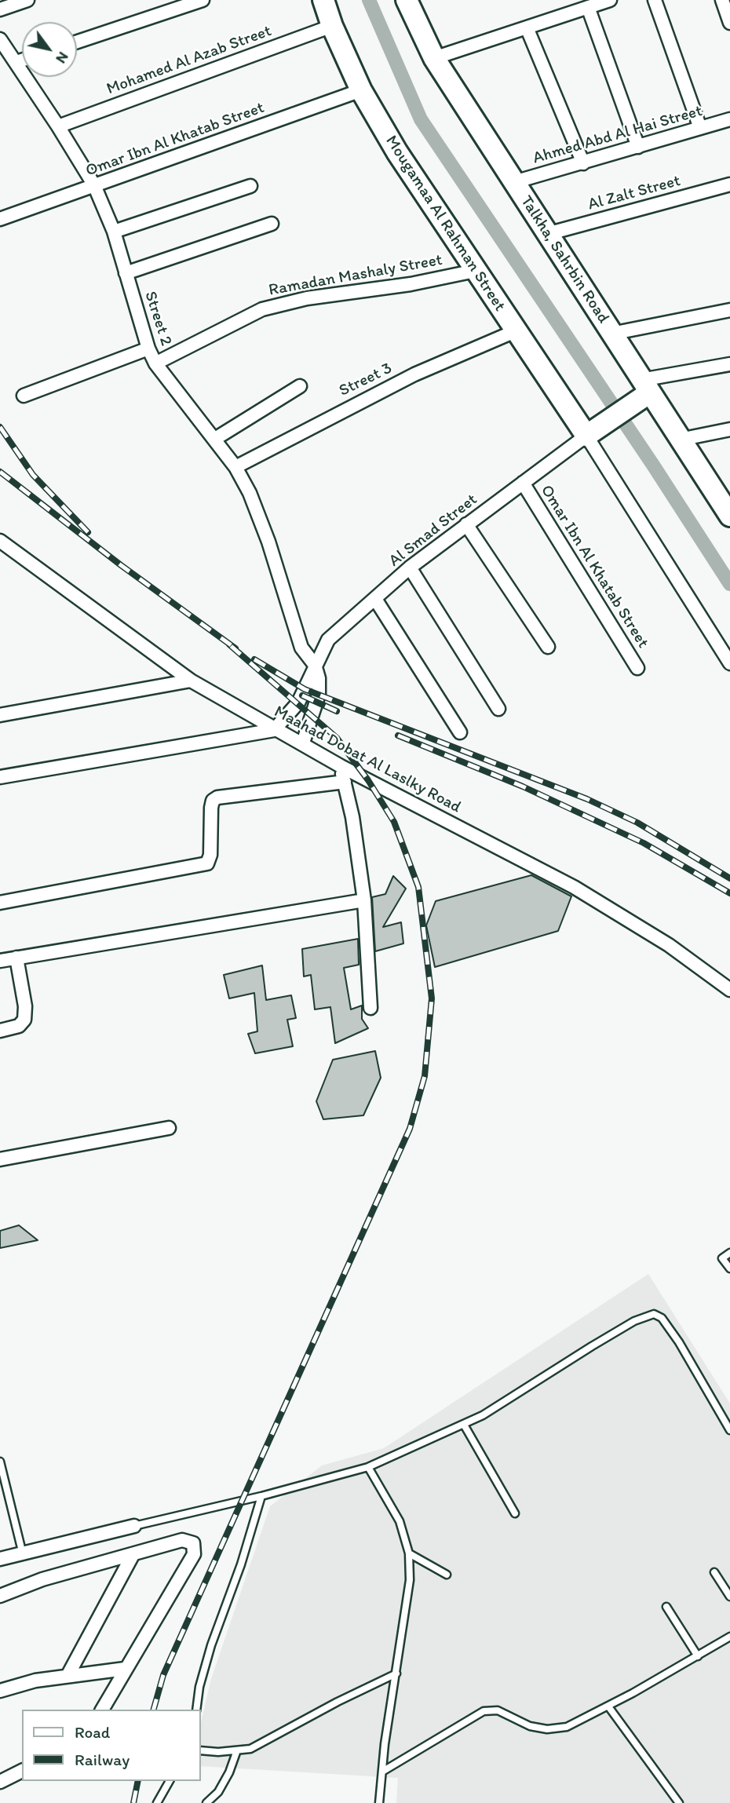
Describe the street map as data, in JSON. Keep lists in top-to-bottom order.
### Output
{
  "streets": {
    "main road": ["Mougamaa Al Rahman Street", "Talkha, Sahrbin Road"],
    "street": [
      "Mohamed Al Azab Street",
      "Ahmed Abd Al Hai Street",
      "Omar Ibn Al Khatab Street",
      "Al Zalt Street",
      "Ramadan Mashaly Street",
      "Street 2",
      "Street 3",
      "Al Smad Street",
      "Maahad Dobat Al Laslky Road"
    ]
  },
  "crossings": [
    ["Mohamed Al Azab Street", "Mougamaa Al Rahman Street"],
    ["Mohamed Al Azab Street", "Street 2"],
    ["Ahmed Abd Al Hai Street", "Talkha, Sahrbin Road"],
    ["Omar Ibn Al Khatab Street", "Mougamaa Al Rahman Street"],
    ["Omar Ibn Al Khatab Street", "Street 2"],
    ["Omar Ibn Al Khatab Street", "Al Smad Street"],
    ["Al Zalt Street", "Talkha, Sahrbin Road"],
    ["Mougamaa Al Rahman Street", "Ramadan Mashaly Street"],
    ["Mougamaa Al Rahman Street", "Street 3"],
    ["Mougamaa Al Rahman Street", "Al Smad Street"],
    ["Ramadan Mashaly Street", "Street 2"],
    ["Street 2", "Street 3"],
    ["Street 2", "Al Smad Street"],
    ["Al Smad Street", "Maahad Dobat Al Laslky Road"]
  ],
  "legend": ["Road", "Railway"],
  "north": "bottom right"
}
